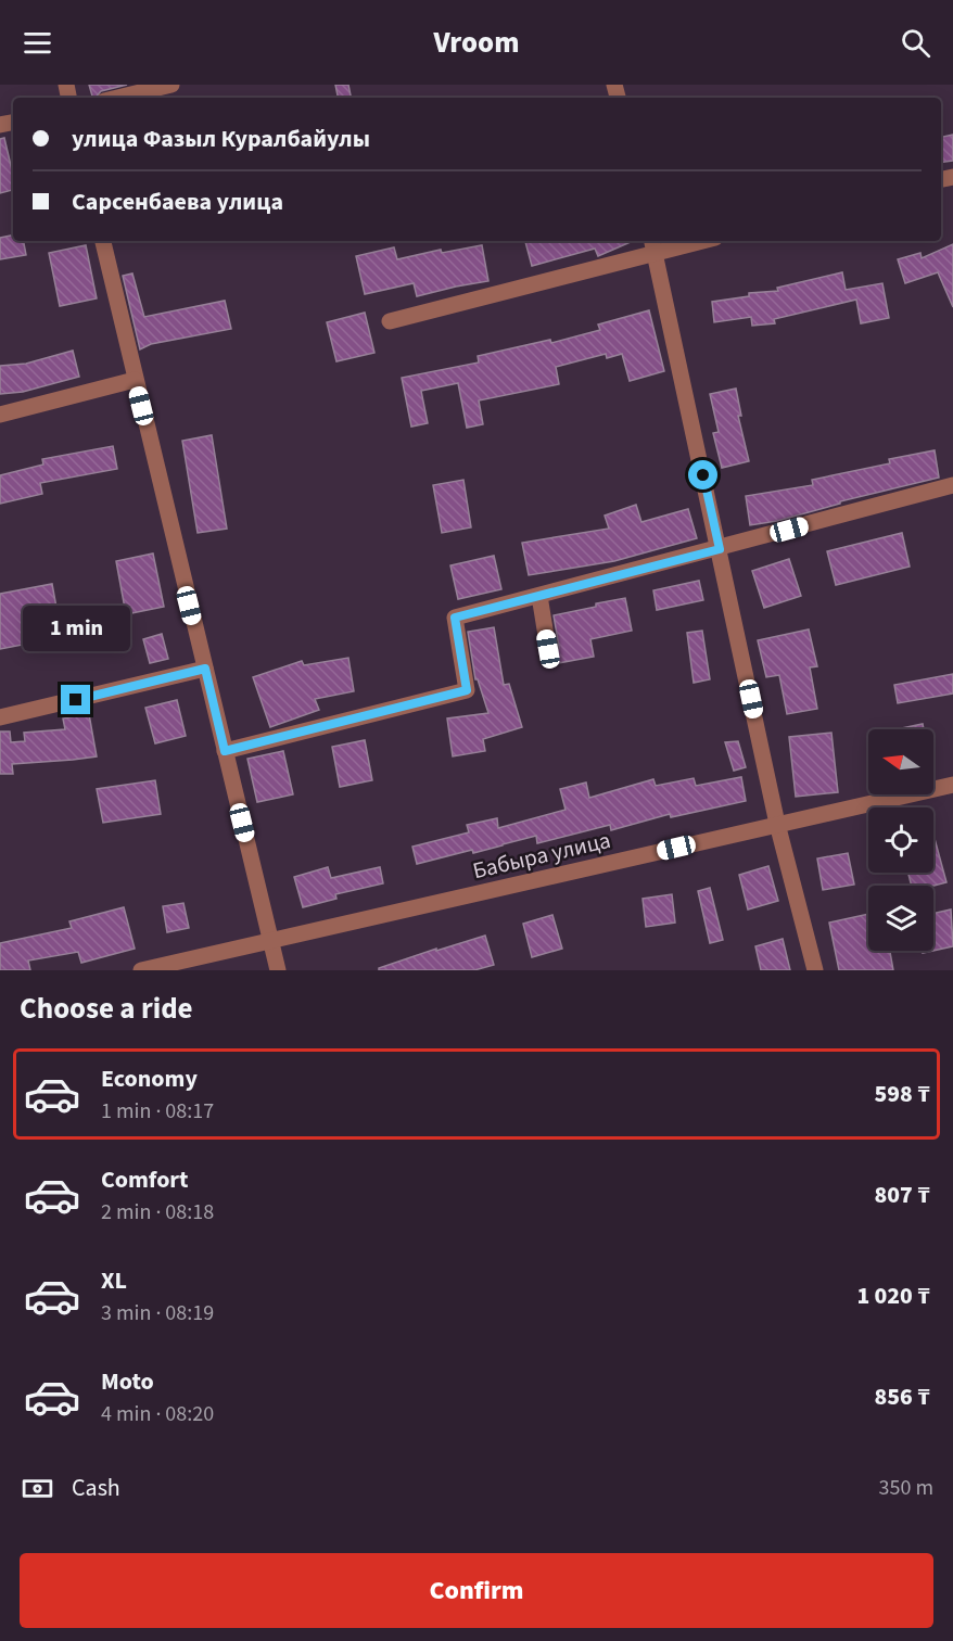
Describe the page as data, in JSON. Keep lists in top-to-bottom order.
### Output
{
  "streets": {
    "street": ["Бабыра улица"]
  },
  "north": "left",
  "page": {
    "header": "Vroom",
    "banner": ["улица Фазыл Куралбайулы", "Сарсенбаева улица"],
    "bubble": "1 min",
    "heading": "Choose a ride",
    "list": [
      {
        "name": "Economy",
        "note": "1 min · 08:17",
        "value": "598 ₸"
      },
      {
        "name": "Comfort",
        "note": "2 min · 08:18",
        "value": "807 ₸"
      },
      {
        "name": "XL",
        "note": "3 min · 08:19",
        "value": "1 020 ₸"
      },
      {
        "name": "Moto",
        "note": "4 min · 08:20",
        "value": "856 ₸"
      }
    ],
    "pay": ["Cash", "350 m"],
    "buttons": "Confirm"
  }
}
